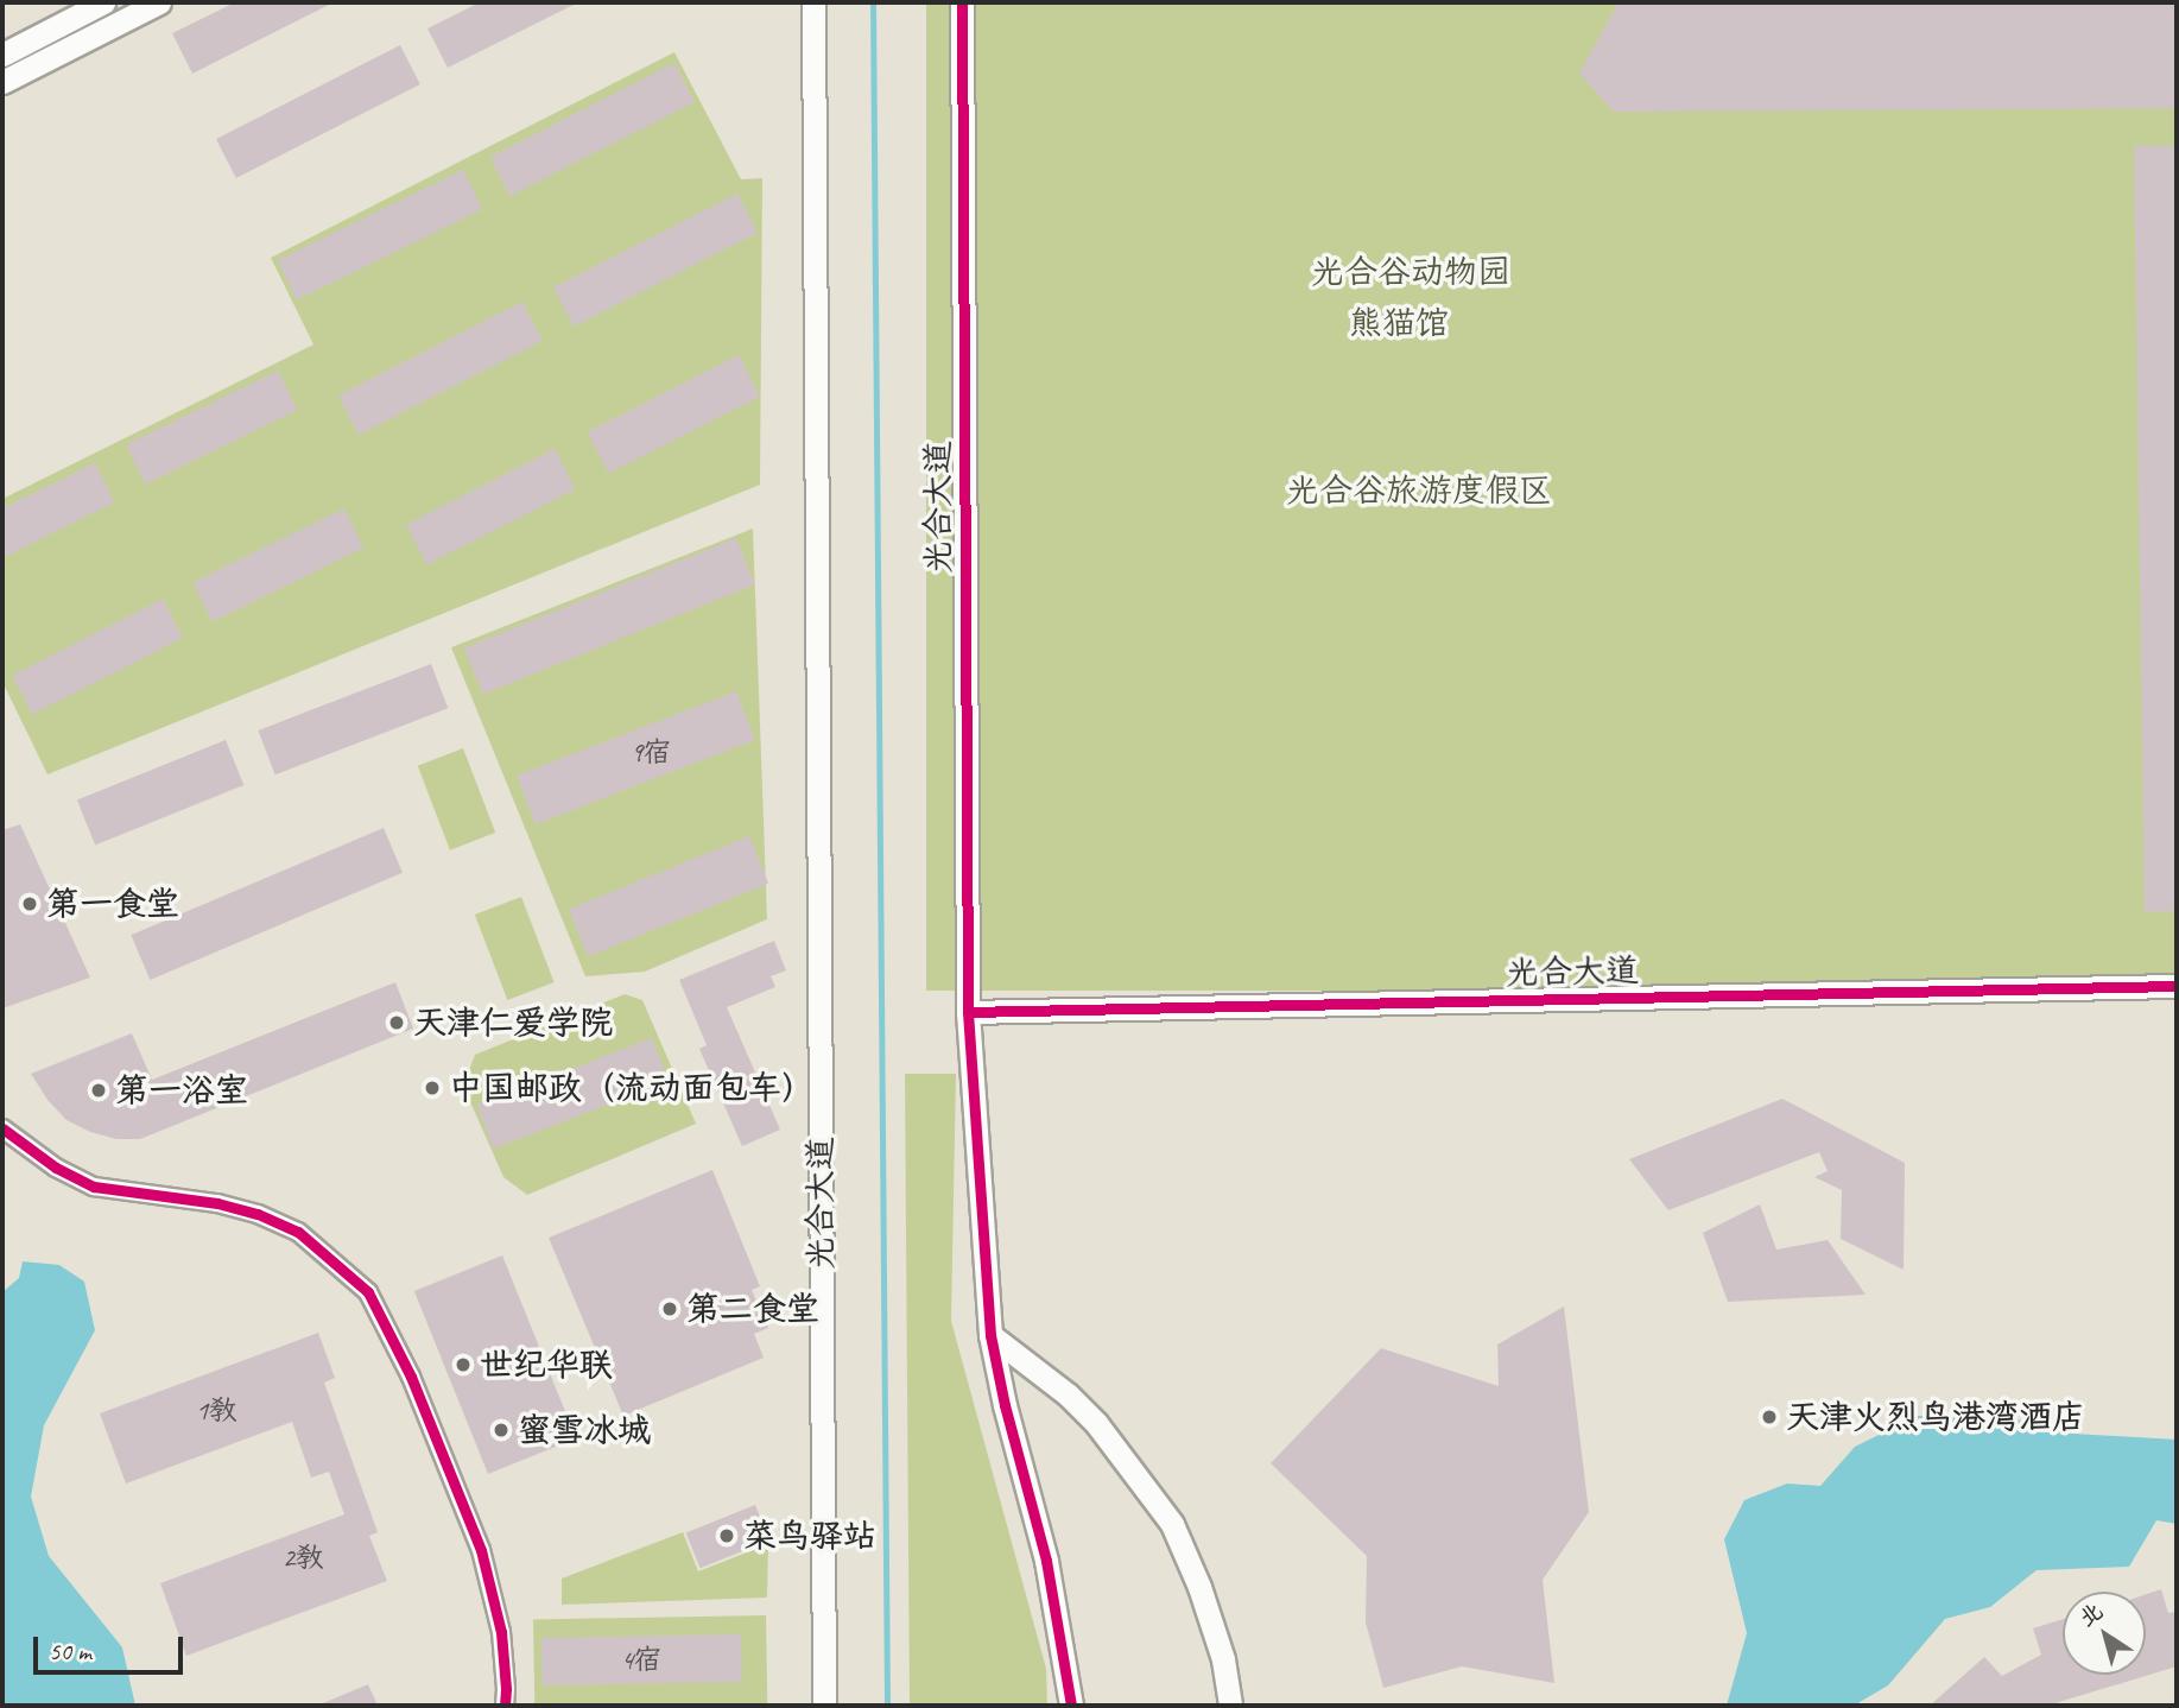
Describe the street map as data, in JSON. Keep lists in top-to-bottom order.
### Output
{
  "streets": {
    "street": ["光合大道"]
  },
  "parks": ["光合谷动物园", "熊猫馆", "光合谷旅游度假区"],
  "places": [
    "第一食堂",
    "天津仁爱学院",
    "中国邮政（流动面包车）",
    "第一浴室",
    "第二食堂",
    "世纪华联",
    "天津火烈鸟港湾酒店",
    "蜜雪冰城",
    "菜鸟驿站"
  ],
  "house_numbers": [
    "9宿",
    "1教",
    "2教",
    "4宿"
  ],
  "scale_bar": "50 m",
  "north": "top left"
}
